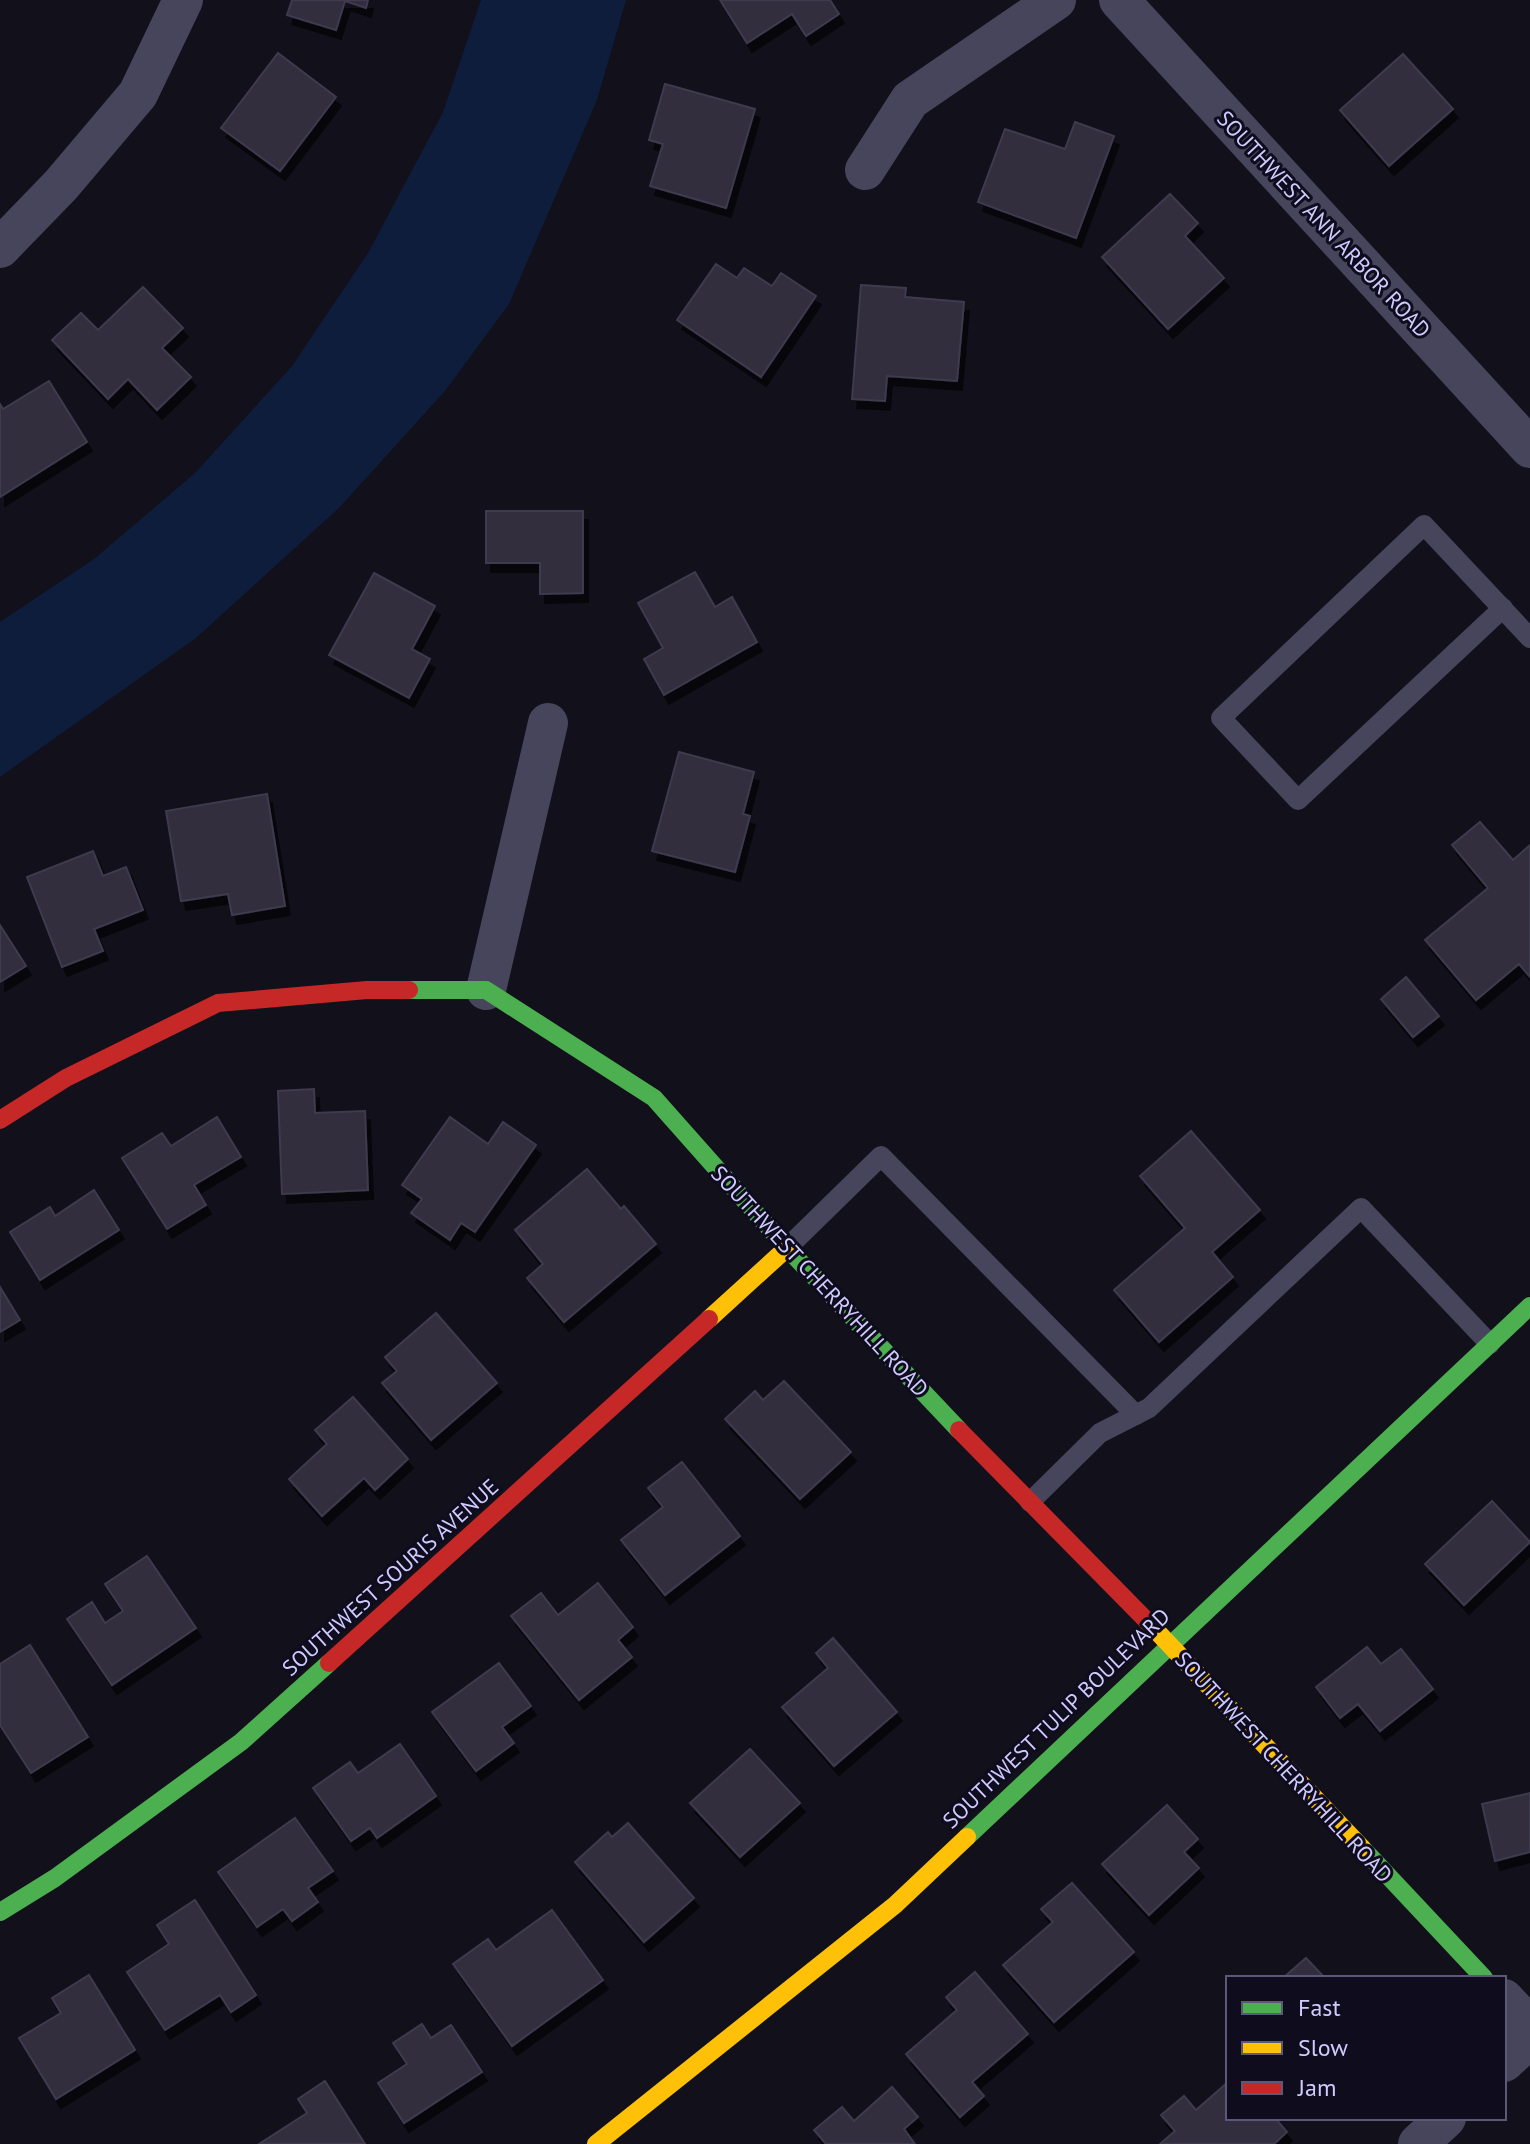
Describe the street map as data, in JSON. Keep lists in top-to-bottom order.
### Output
{
  "streets": {
    "street": [
      "SOUTHWEST ANN ARBOR ROAD",
      "SOUTHWEST CHERRYHILL ROAD",
      "SOUTHWEST SOURIS AVENUE",
      "SOUTHWEST TULIP BOULEVARD"
    ]
  },
  "crossings": [
    ["SOUTHWEST CHERRYHILL ROAD", "SOUTHWEST SOURIS AVENUE"],
    ["SOUTHWEST CHERRYHILL ROAD", "SOUTHWEST TULIP BOULEVARD"]
  ],
  "legend": ["Fast", "Slow", "Jam"]
}
